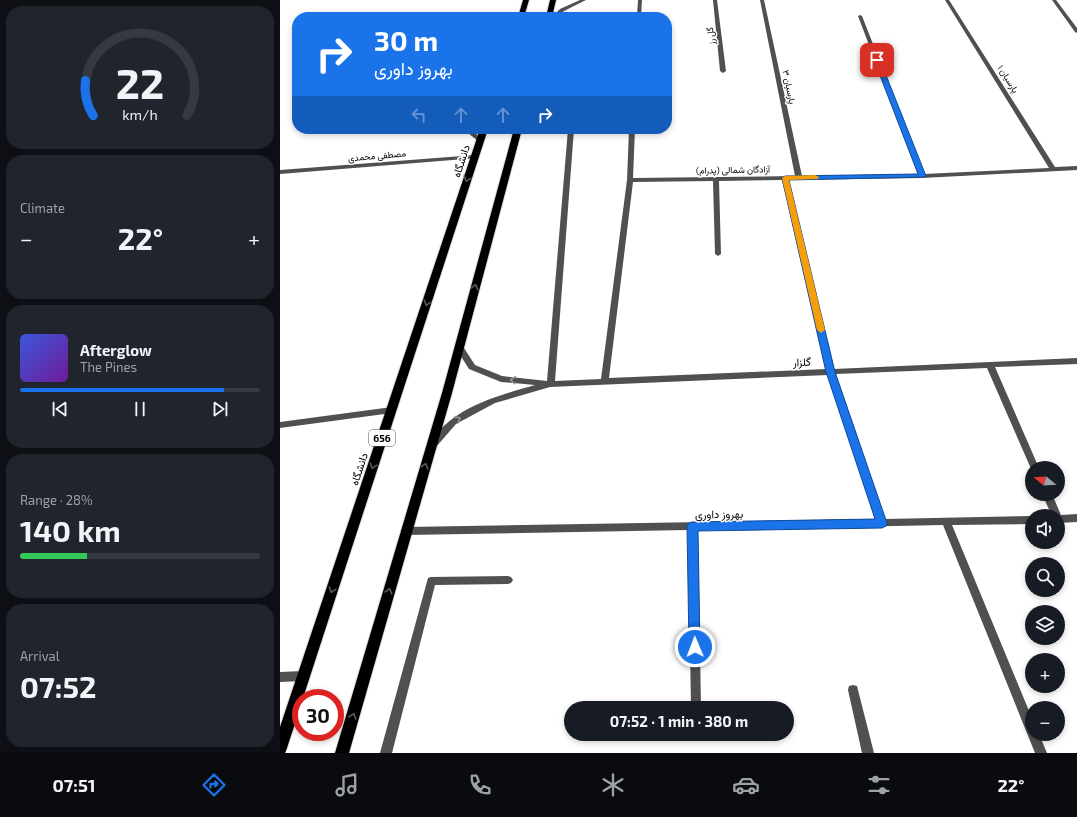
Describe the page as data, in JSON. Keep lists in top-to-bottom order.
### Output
{
  "streets": {
    "main road": ["دانشگاه", "656"],
    "street": [
      "گل رز",
      "پارسیان ۱",
      "پارسیان ۳",
      "مصطفی محمدی",
      "آزادگان شمالی (پدرام)",
      "گلزار",
      "بهروز داوری"
    ]
  },
  "crossings": [
    ["پارسیان ۱", "آزادگان شمالی (پدرام)"],
    ["پارسیان ۳", "آزادگان شمالی (پدرام)"],
    ["مصطفی محمدی", "دانشگاه"]
  ],
  "north": "left",
  "page": {
    "turn": ["30 m", "بهروز داوری"],
    "tile": [
      "Climate",
      ["Range · 28%", "140 km"],
      ["Arrival", "07:52"]
    ],
    "heat": ["−", "22°", "+"],
    "song": ["Afterglow", "The Pines"],
    "map_buttons": ["+", "−"],
    "limit": "30",
    "trip": "07:52 · 1 min · 380 m",
    "tabs": ["07:51", "22°"],
    "gauge": ["22", "km/h"]
  }
}
